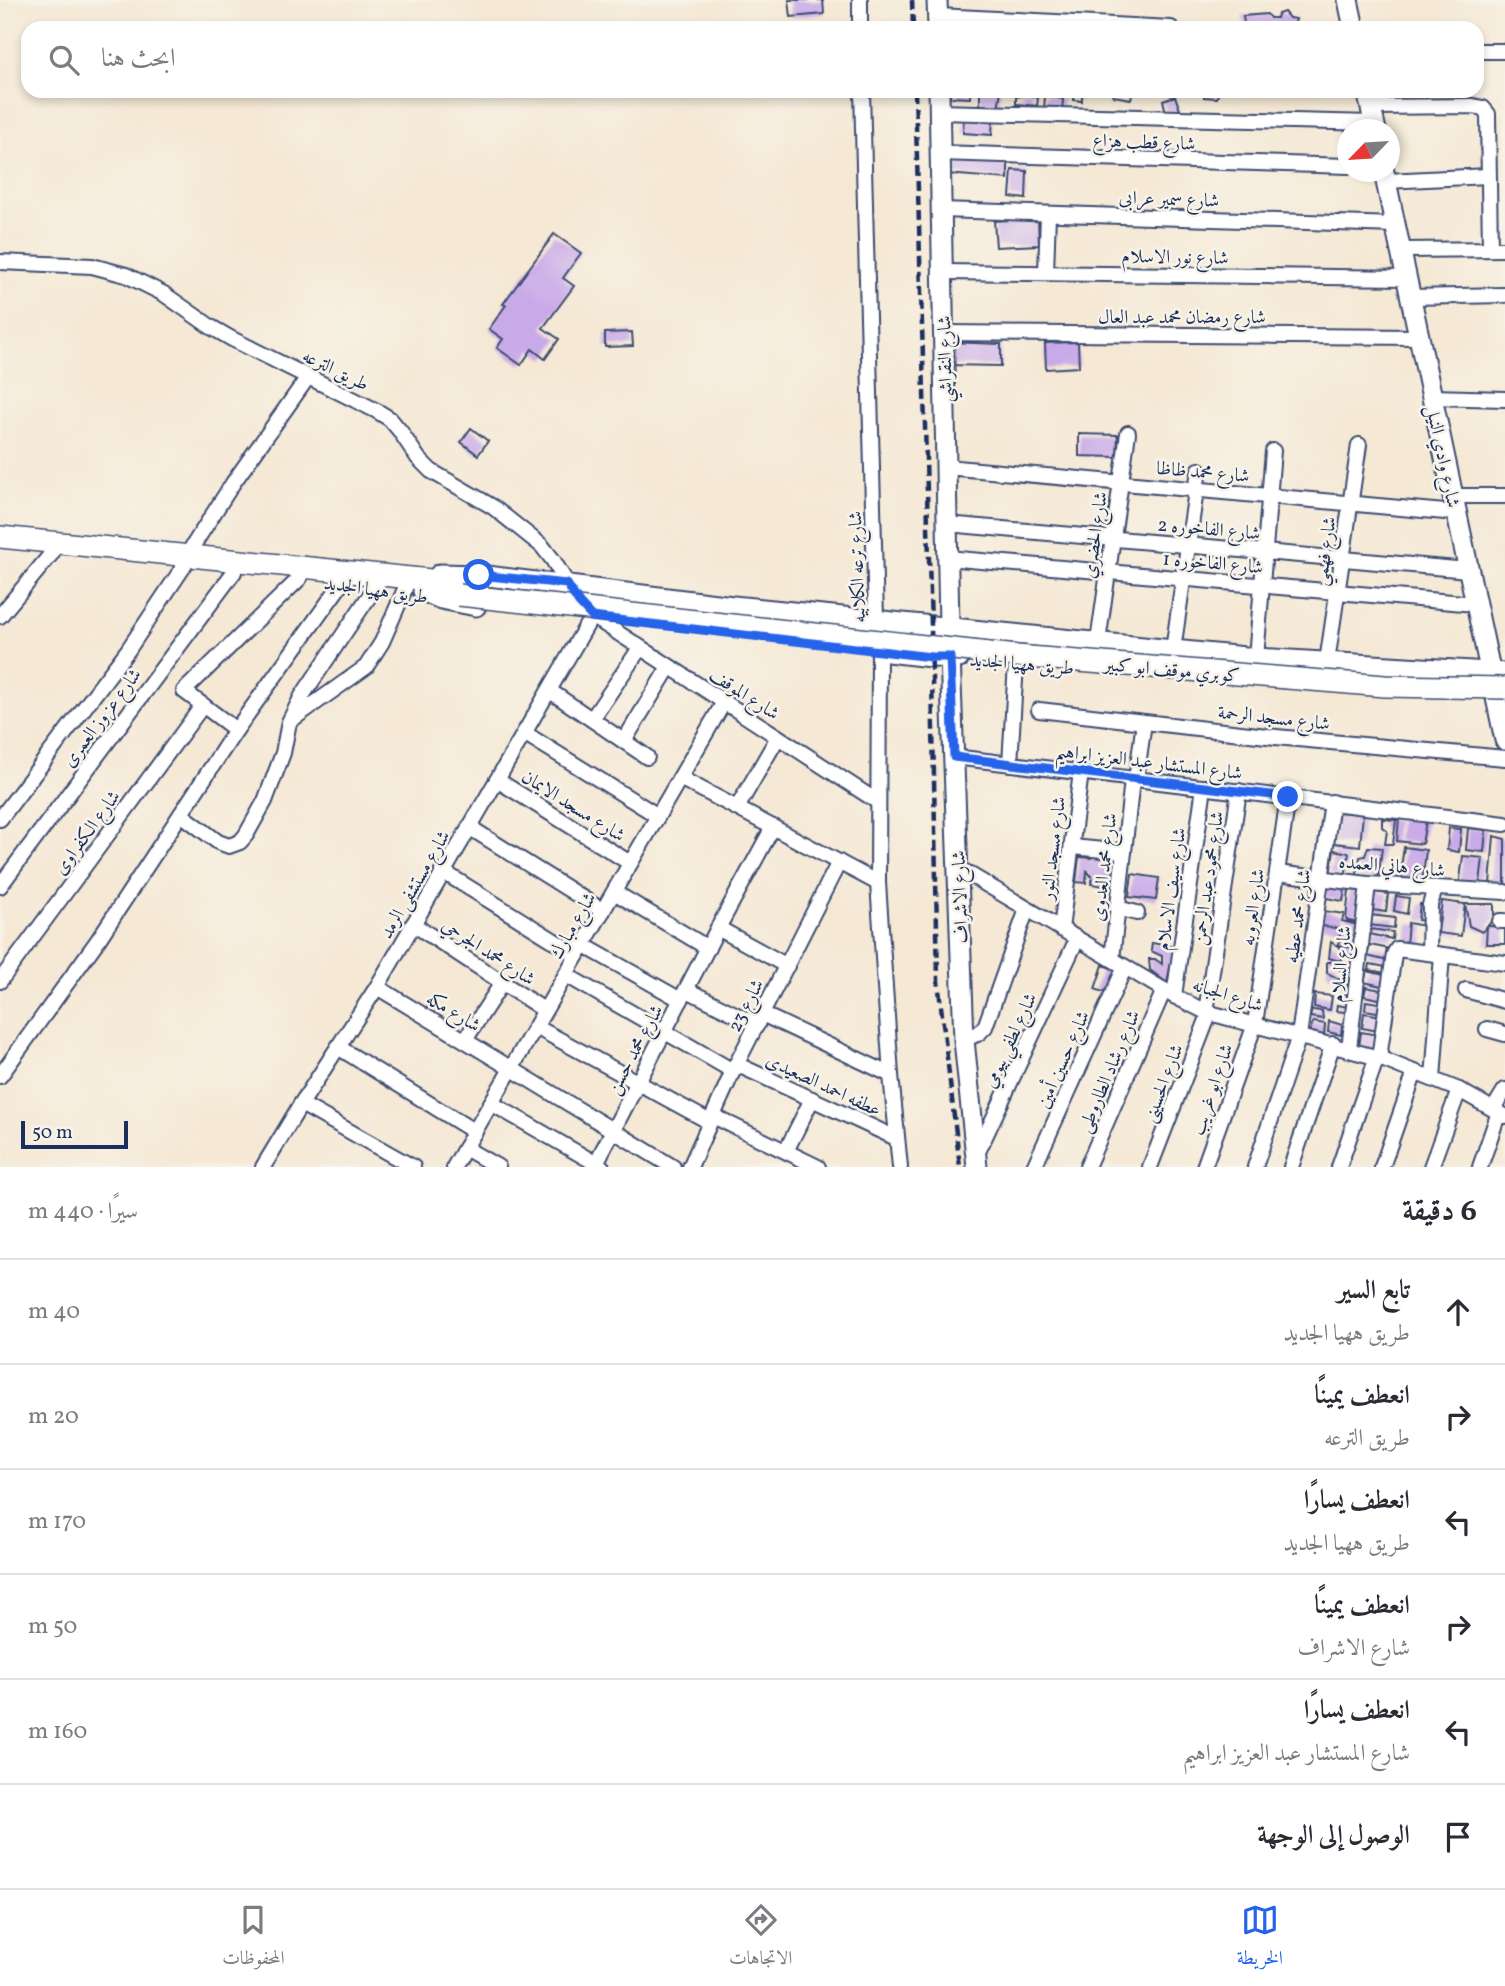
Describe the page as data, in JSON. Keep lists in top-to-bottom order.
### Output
{
  "streets": {
    "main road": ["طريق ههيا الجديد", "كوبري موقف ابو كبير"],
    "street": [
      "شارع قطب هزاع",
      "شارع سمير عرابى",
      "شارع نور الاسلام",
      "شارع رمضان محمد عبد العال",
      "شارع النقراشي",
      "طريق الترعه",
      "شارع وادي النيل",
      "شارع محمد ظاظا",
      "شارع الفاخوره 2",
      "شارع الحضري",
      "شارع فهمي",
      "شارع الفاخوره 1",
      "شارع ترعه الكلابيه",
      "شارع الموقف",
      "شارع عزوز العمرى",
      "شارع مسجد الرحمة",
      "شارع المستشار عبد العزيز ابراهيم",
      "شارع مسجد الايمان",
      "شارع الكفراوى",
      "شارع مسجد النور",
      "شارع هاني العمده",
      "شارع محمد العدوى",
      "شارع محمود عبد الرحمن",
      "شارع مستشفى الرمد",
      "شارع سيف الاسلام",
      "شارع الاشراف",
      "شارع العروبه",
      "شارع محمد عطيه",
      "شارع مبارك",
      "شارع محمد الجرحي",
      "شارع السلام",
      "شارع الجبانه",
      "شارع 23",
      "شارع مكه",
      "شارع لطفي بيومي",
      "شارع محمد حسن",
      "شارع حسين أمين",
      "شارع رشاد الطاروطى",
      "شارع الحسينى",
      "عطفه احمد الصعيدى",
      "شارع ابو غريب"
    ]
  },
  "crossings": [
    ["شارع قطب هزاع", "شارع النقراشي"],
    ["شارع سمير عرابى", "شارع النقراشي"],
    ["شارع سمير عرابى", "شارع وادي النيل"],
    ["شارع نور الاسلام", "شارع النقراشي"],
    ["شارع نور الاسلام", "شارع وادي النيل"],
    ["شارع رمضان محمد عبد العال", "شارع النقراشي"],
    ["شارع رمضان محمد عبد العال", "شارع وادي النيل"],
    ["شارع النقراشي", "شارع محمد ظاظا"],
    ["شارع النقراشي", "شارع الفاخوره 2"],
    ["شارع النقراشي", "شارع الفاخوره 1"],
    ["شارع النقراشي", "طريق ههيا الجديد"],
    ["شارع النقراشي", "شارع الاشراف"],
    ["طريق الترعه", "طريق ههيا الجديد"],
    ["طريق الترعه", "شارع الموقف"],
    ["طريق الترعه", "شارع مستشفى الرمد"],
    ["شارع وادي النيل", "شارع محمد ظاظا"],
    ["شارع وادي النيل", "شارع الفاخوره 2"],
    ["شارع وادي النيل", "شارع الفاخوره 1"],
    ["شارع وادي النيل", "طريق ههيا الجديد"],
    ["شارع وادي النيل", "كوبري موقف ابو كبير"],
    ["شارع محمد ظاظا", "شارع الحضري"],
    ["شارع محمد ظاظا", "شارع فهمي"],
    ["شارع الفاخوره 2", "شارع الحضري"],
    ["شارع الفاخوره 2", "شارع فهمي"],
    ["شارع الحضري", "شارع الفاخوره 1"],
    ["شارع الحضري", "طريق ههيا الجديد"],
    ["شارع فهمي", "شارع الفاخوره 1"],
    ["شارع فهمي", "طريق ههيا الجديد"],
    ["شارع ترعه الكلابيه", "طريق ههيا الجديد"],
    ["شارع ترعه الكلابيه", "شارع الموقف"],
    ["شارع ترعه الكلابيه", "عطفه احمد الصعيدى"],
    ["طريق ههيا الجديد", "كوبري موقف ابو كبير"],
    ["طريق ههيا الجديد", "شارع الموقف"],
    ["طريق ههيا الجديد", "شارع عزوز العمرى"],
    ["طريق ههيا الجديد", "شارع مستشفى الرمد"],
    ["طريق ههيا الجديد", "شارع الاشراف"],
    ["شارع الموقف", "شارع مستشفى الرمد"],
    ["شارع الموقف", "شارع مبارك"],
    ["شارع مسجد الرحمة", "شارع محمد العدوى"],
    ["شارع المستشار عبد العزيز ابراهيم", "شارع مسجد النور"],
    ["شارع المستشار عبد العزيز ابراهيم", "شارع محمد العدوى"],
    ["شارع المستشار عبد العزيز ابراهيم", "شارع محمود عبد الرحمن"],
    ["شارع المستشار عبد العزيز ابراهيم", "شارع سيف الاسلام"],
    ["شارع المستشار عبد العزيز ابراهيم", "شارع الاشراف"],
    ["شارع المستشار عبد العزيز ابراهيم", "شارع العروبه"],
    ["شارع المستشار عبد العزيز ابراهيم", "شارع محمد عطيه"],
    ["شارع مسجد الايمان", "شارع مستشفى الرمد"],
    ["شارع مسجد الايمان", "شارع مبارك"],
    ["شارع مسجد النور", "شارع الجبانه"],
    ["شارع هاني العمده", "شارع العروبه"],
    ["شارع هاني العمده", "شارع محمد عطيه"],
    ["شارع هاني العمده", "شارع السلام"],
    ["شارع محمد العدوى", "شارع الجبانه"],
    ["شارع محمد العدوى", "شارع حسين أمين"],
    ["شارع محمود عبد الرحمن", "شارع الجبانه"],
    ["شارع محمود عبد الرحمن", "شارع الحسينى"],
    ["شارع مستشفى الرمد", "شارع محمد الجرحي"],
    ["شارع مستشفى الرمد", "شارع مكه"],
    ["شارع سيف الاسلام", "شارع الجبانه"],
    ["شارع سيف الاسلام", "شارع رشاد الطاروطى"],
    ["شارع الاشراف", "شارع الجبانه"],
    ["شارع الاشراف", "شارع لطفي بيومي"],
    ["شارع العروبه", "شارع الجبانه"],
    ["شارع العروبه", "شارع ابو غريب"],
    ["شارع محمد عطيه", "شارع الجبانه"],
    ["شارع مبارك", "شارع محمد الجرحي"],
    ["شارع مبارك", "شارع مكه"],
    ["شارع مبارك", "عطفه احمد الصعيدى"],
    ["شارع السلام", "شارع الجبانه"],
    ["شارع الجبانه", "شارع لطفي بيومي"],
    ["شارع الجبانه", "شارع حسين أمين"],
    ["شارع الجبانه", "شارع رشاد الطاروطى"],
    ["شارع الجبانه", "شارع الحسينى"],
    ["شارع الجبانه", "شارع ابو غريب"],
    ["شارع 23", "عطفه احمد الصعيدى"],
    ["شارع مكه", "شارع محمد حسن"],
    ["شارع محمد حسن", "عطفه احمد الصعيدى"]
  ],
  "scale_bar": "50 m",
  "north": "bottom left",
  "page": {
    "search": "ابحث هنا",
    "scale": "50 m",
    "heading": ["6 دقيقة", "سيرًا · 440 m"],
    "list": [
      ["تابع السير", "طريق ههيا الجديد", "40 m"],
      ["انعطف يمينًا", "طريق الترعه", "20 m"],
      ["انعطف يسارًا", "طريق ههيا الجديد", "170 m"],
      ["انعطف يمينًا", "شارع الاشراف", "50 m"],
      ["انعطف يسارًا", "شارع المستشار عبد العزيز ابراهيم", "160 m"],
      "الوصول إلى الوجهة"
    ],
    "nav": ["الخريطة", "الاتجاهات", "المحفوظات"]
  }
}
